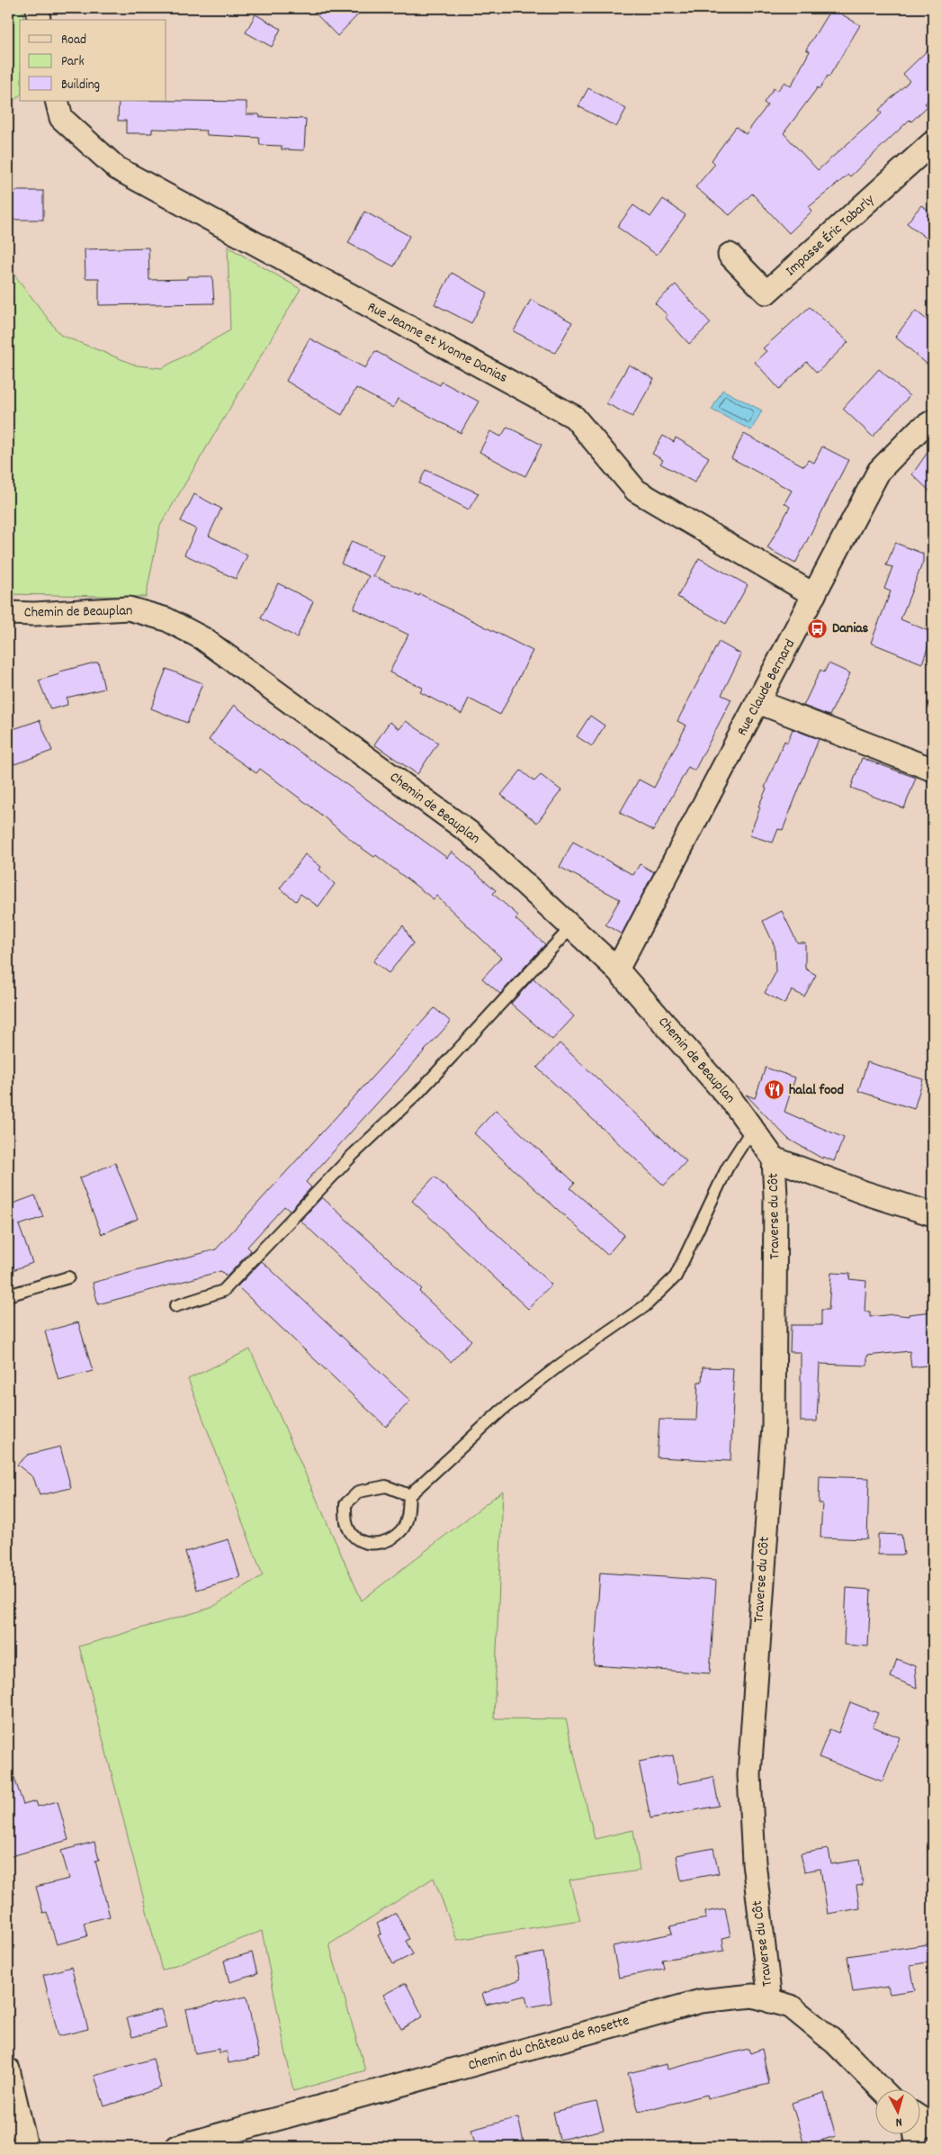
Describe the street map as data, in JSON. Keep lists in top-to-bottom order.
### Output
{
  "streets": {
    "street": [
      "Impasse Éric Tabarly",
      "Rue Jeanne et Yvonne Danias",
      "Chemin de Beauplan",
      "Rue Claude Bernard",
      "Traverse du Côt",
      "Chemin du Château de Rosette"
    ]
  },
  "crossings": [
    ["Rue Jeanne et Yvonne Danias", "Rue Claude Bernard"],
    ["Chemin de Beauplan", "Rue Claude Bernard"],
    ["Chemin de Beauplan", "Traverse du Côt"],
    ["Traverse du Côt", "Chemin du Château de Rosette"]
  ],
  "places": {
    "bus stop": ["Danias"],
    "restaurant": ["halal food"]
  },
  "legend": ["Road", "Park", "Building"],
  "north": "bottom"
}
